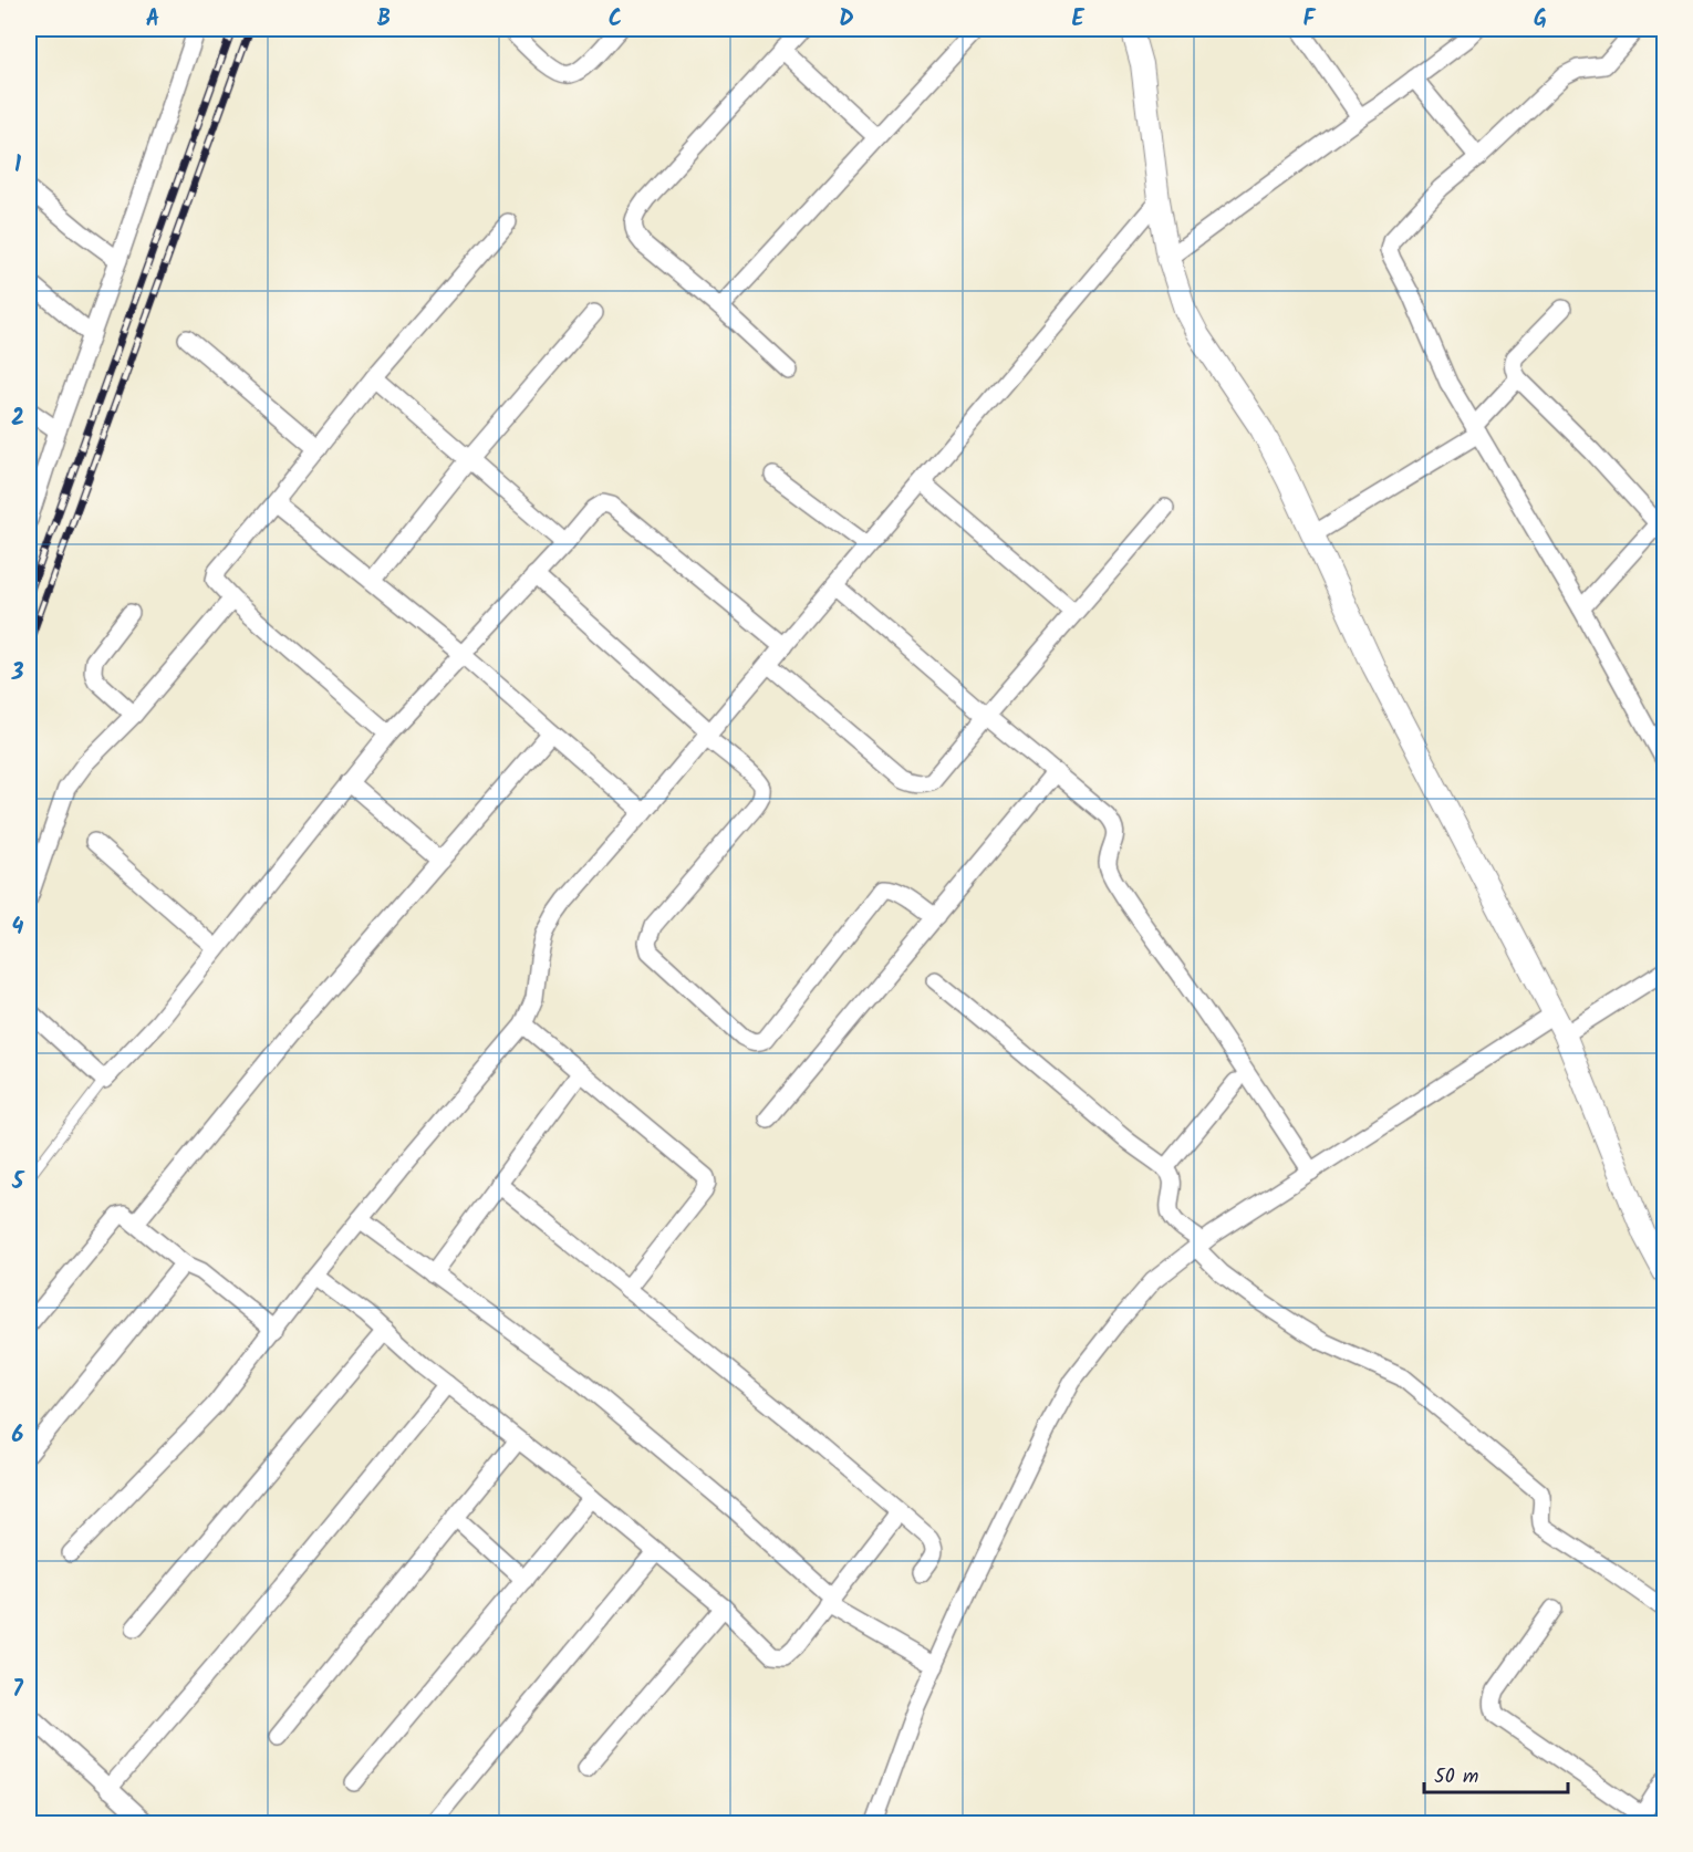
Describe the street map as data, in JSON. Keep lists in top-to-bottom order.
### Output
{
  "scale_bar": "50 m",
  "grid": {
    "columns": [
      "A",
      "B",
      "C",
      "D",
      "E",
      "F",
      "G"
    ],
    "rows": [
      "1",
      "2",
      "3",
      "4",
      "5",
      "6",
      "7"
    ]
  }
}
